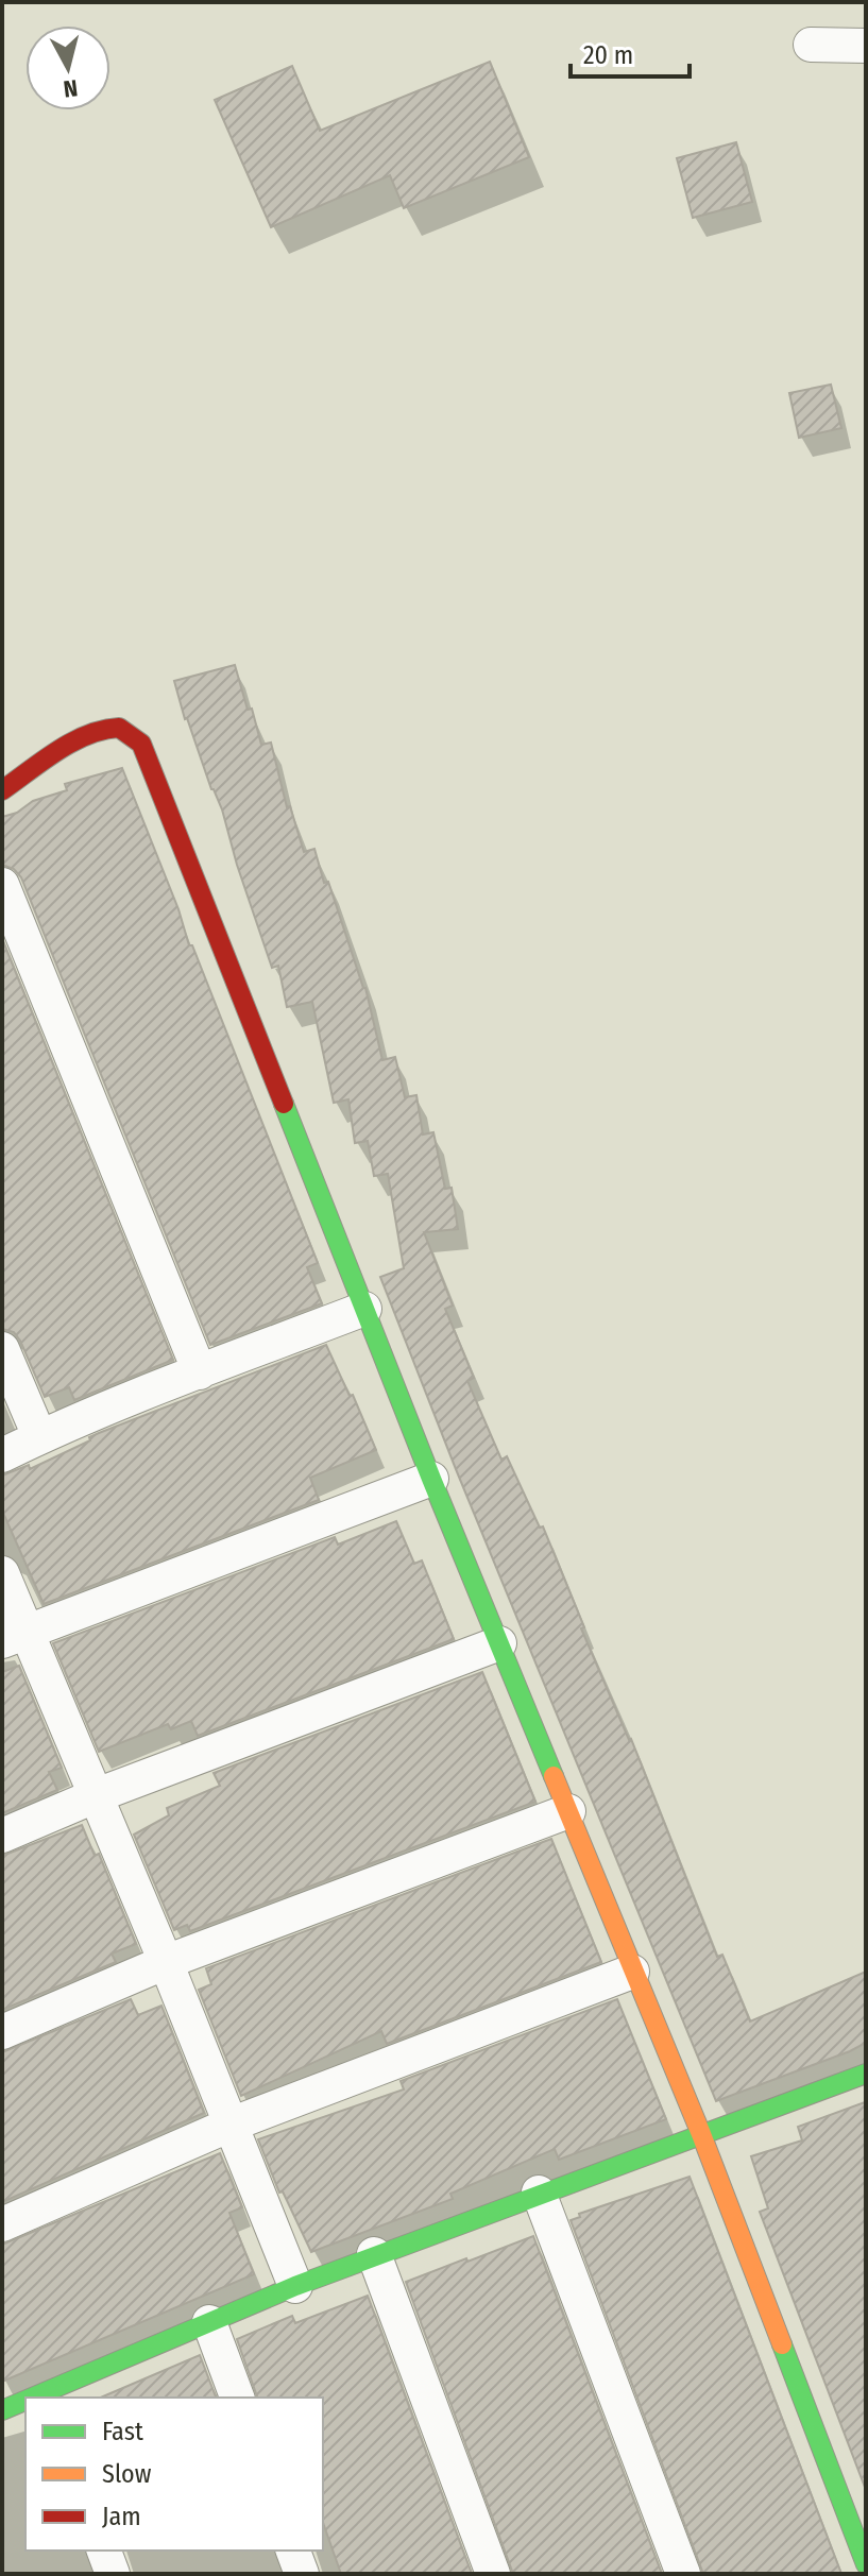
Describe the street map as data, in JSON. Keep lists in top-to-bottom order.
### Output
{
  "legend": ["Fast", "Slow", "Jam"],
  "scale_bar": "20 m",
  "north": "bottom"
}
